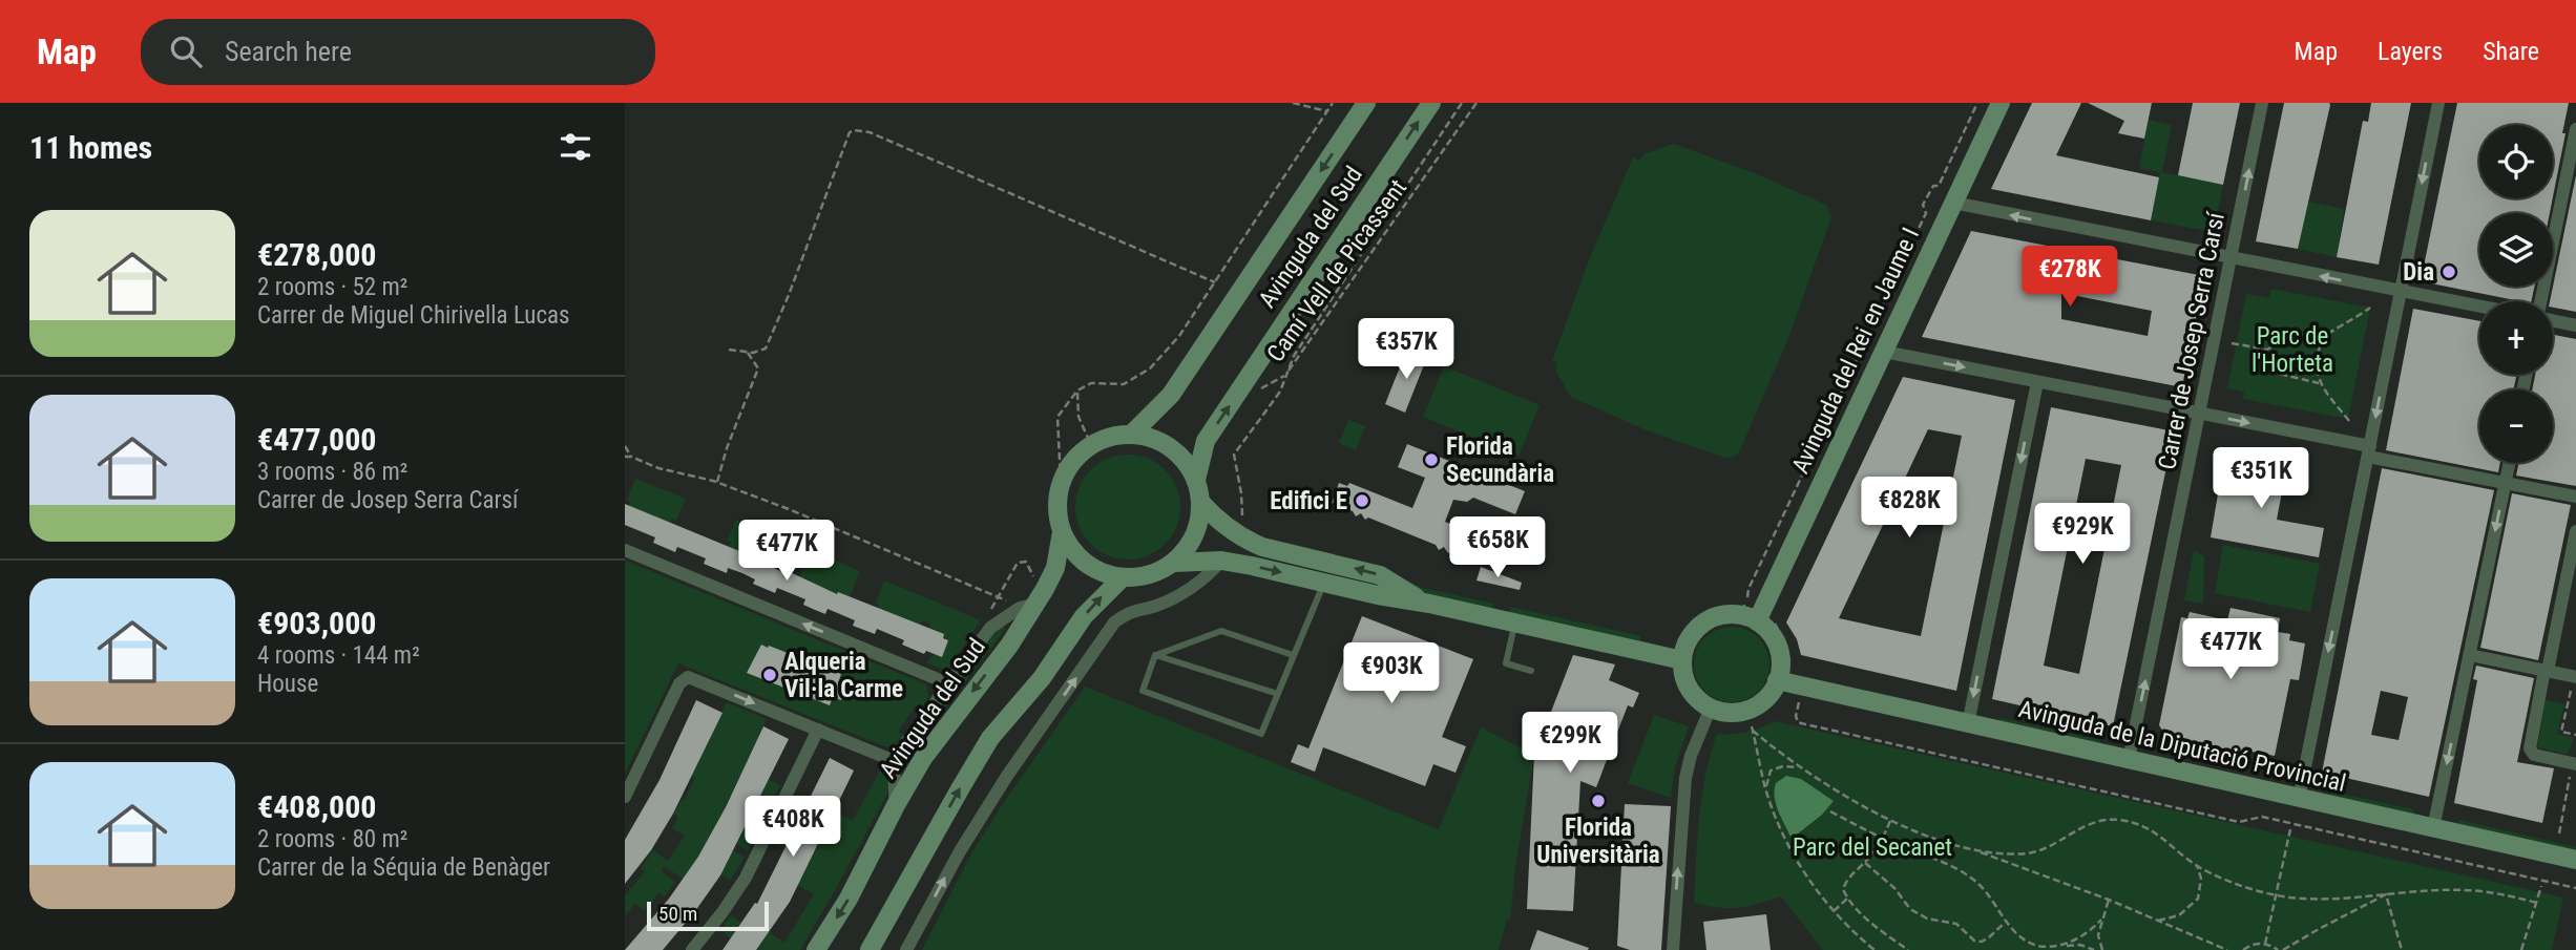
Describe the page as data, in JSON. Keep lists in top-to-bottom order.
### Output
{
  "streets": {
    "street": [
      "Avinguda del Sud",
      "Carrer de Josep Serra Carsí",
      "Avinguda del Rei en Jaume I",
      "Avinguda de la Diputació Provincial"
    ],
    "path": ["Camí Vell de Picassent"]
  },
  "crossings": [
    ["Carrer de Josep Serra Carsí", "Avinguda de la Diputació Provincial"],
    ["Avinguda del Rei en Jaume I", "Avinguda de la Diputació Provincial"]
  ],
  "one_way": ["Carrer de Josep Serra Carsí"],
  "parks": ["Parc de l'Horteta", "Parc del Secanet"],
  "places": [
    "Dia",
    "Florida Secundària",
    "Edifici E",
    "Alqueria Vil·la Carme",
    "Florida Universitària"
  ],
  "scale_bar": "50 m",
  "page": {
    "header": "Map",
    "search": "Search here",
    "nav": ["Map", "Layers", "Share"],
    "heading": "11 homes",
    "map_buttons": ["+", "−"],
    "list": [
      {
        "name": "€278,000",
        "note": "2 rooms · 52 m² · Carrer de Miguel Chirivella Lucas"
      },
      {
        "name": "€477,000",
        "note": "3 rooms · 86 m² · Carrer de Josep Serra Carsí"
      },
      {
        "name": "€903,000",
        "note": "4 rooms · 144 m² · House"
      },
      {
        "name": "€408,000",
        "note": "2 rooms · 80 m² · Carrer de la Séquia de Benàger"
      }
    ],
    "price": [
      "€278K",
      "€357K",
      "€351K",
      "€828K",
      "€929K",
      "€658K",
      "€477K",
      "€477K",
      "€903K",
      "€299K",
      "€408K"
    ],
    "scale": "50 m"
  }
}
